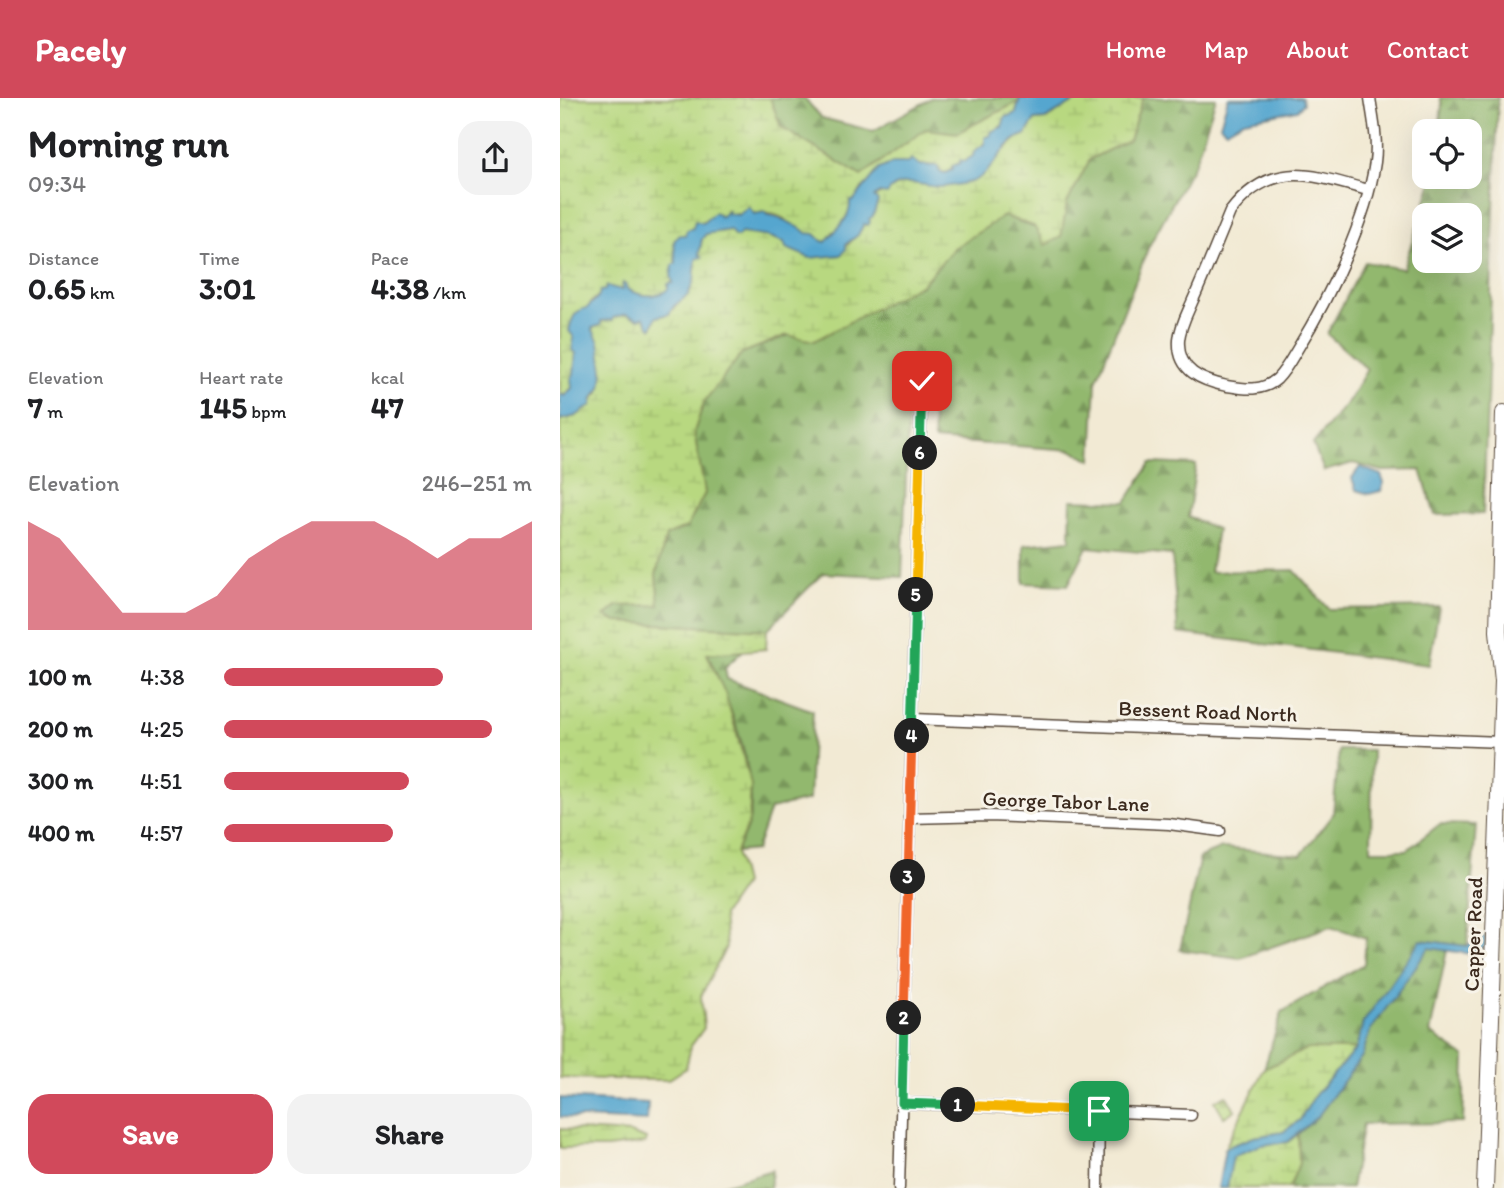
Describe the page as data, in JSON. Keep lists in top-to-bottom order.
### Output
{
  "streets": {
    "street": ["Bessent Road North", "George Tabor Lane", "Capper Road"]
  },
  "crossings": [
    ["Bessent Road North", "Capper Road"]
  ],
  "page": {
    "header": "Pacely",
    "nav": [
      "Home",
      "Map",
      "About",
      "Contact"
    ],
    "heading": ["Morning run", "09:34"],
    "stats": [
      ["Distance", "0.65 km"],
      ["Time", "3:01"],
      ["Pace", "4:38 /km"],
      ["Elevation", "7 m"],
      ["Heart rate", "145 bpm"],
      ["kcal", "47"]
    ],
    "pins": [
      "6",
      "5",
      "4",
      "3",
      "2",
      "1"
    ],
    "chart": ["Elevation", "246–251 m"],
    "list": [
      {
        "name": "100 m",
        "note": "4:38"
      },
      {
        "name": "200 m",
        "note": "4:25"
      },
      {
        "name": "300 m",
        "note": "4:51"
      },
      {
        "name": "400 m",
        "note": "4:57"
      }
    ],
    "buttons": ["Save", "Share"]
  }
}
